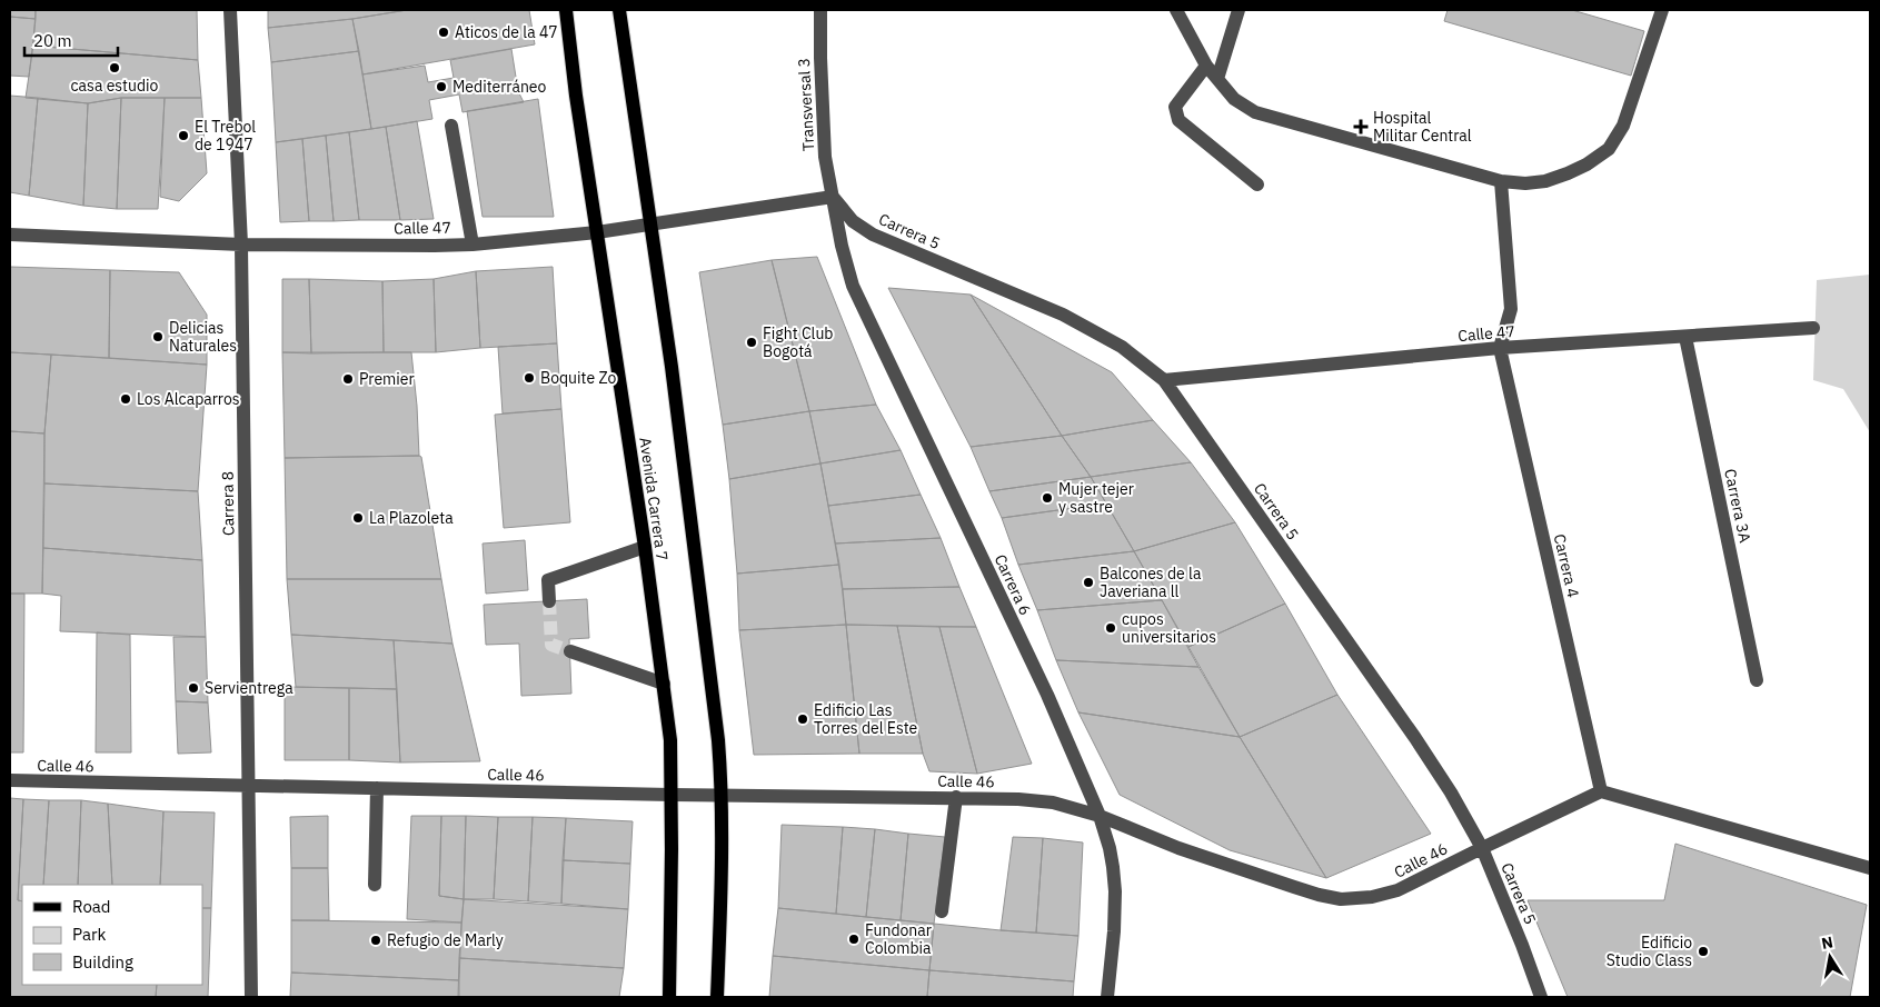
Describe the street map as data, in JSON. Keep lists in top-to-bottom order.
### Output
{
  "streets": {
    "main road": ["Avenida Carrera 7"],
    "street": [
      "Transversal 3",
      "Calle 47",
      "Carrera 5",
      "Carrera 8",
      "Carrera 3A",
      "Carrera 4",
      "Carrera 6",
      "Calle 46"
    ]
  },
  "crossings": [
    ["Transversal 3", "Calle 47"],
    ["Transversal 3", "Carrera 5"],
    ["Transversal 3", "Carrera 6"],
    ["Calle 47", "Carrera 5"],
    ["Calle 47", "Avenida Carrera 7"],
    ["Calle 47", "Carrera 8"],
    ["Calle 47", "Carrera 3A"],
    ["Calle 47", "Carrera 4"],
    ["Calle 47", "Carrera 6"],
    ["Carrera 5", "Carrera 6"],
    ["Carrera 5", "Calle 46"],
    ["Avenida Carrera 7", "Calle 46"],
    ["Carrera 8", "Calle 46"],
    ["Carrera 4", "Calle 46"],
    ["Carrera 6", "Calle 46"]
  ],
  "places": {
    "other": [
      "Aticos de la 47",
      "casa estudio",
      "Mediterráneo",
      "El Trebol de 1947",
      "Delicias Naturales",
      "Fight Club Bogotá",
      "Boquite Zo",
      "Premier",
      "Los Alcaparros",
      "Mujer tejer y sastre",
      "La Plazoleta",
      "Balcones de la Javeriana ll",
      "cupos universitarios",
      "Servientrega",
      "Edificio Las Torres del Este",
      "Fundonar Colombia",
      "Refugio de Marly",
      "Edificio Studio Class"
    ],
    "health": ["Hospital Militar Central"]
  },
  "legend": ["Road", "Park", "Building"],
  "scale_bar": "20 m",
  "north": "top"
}
